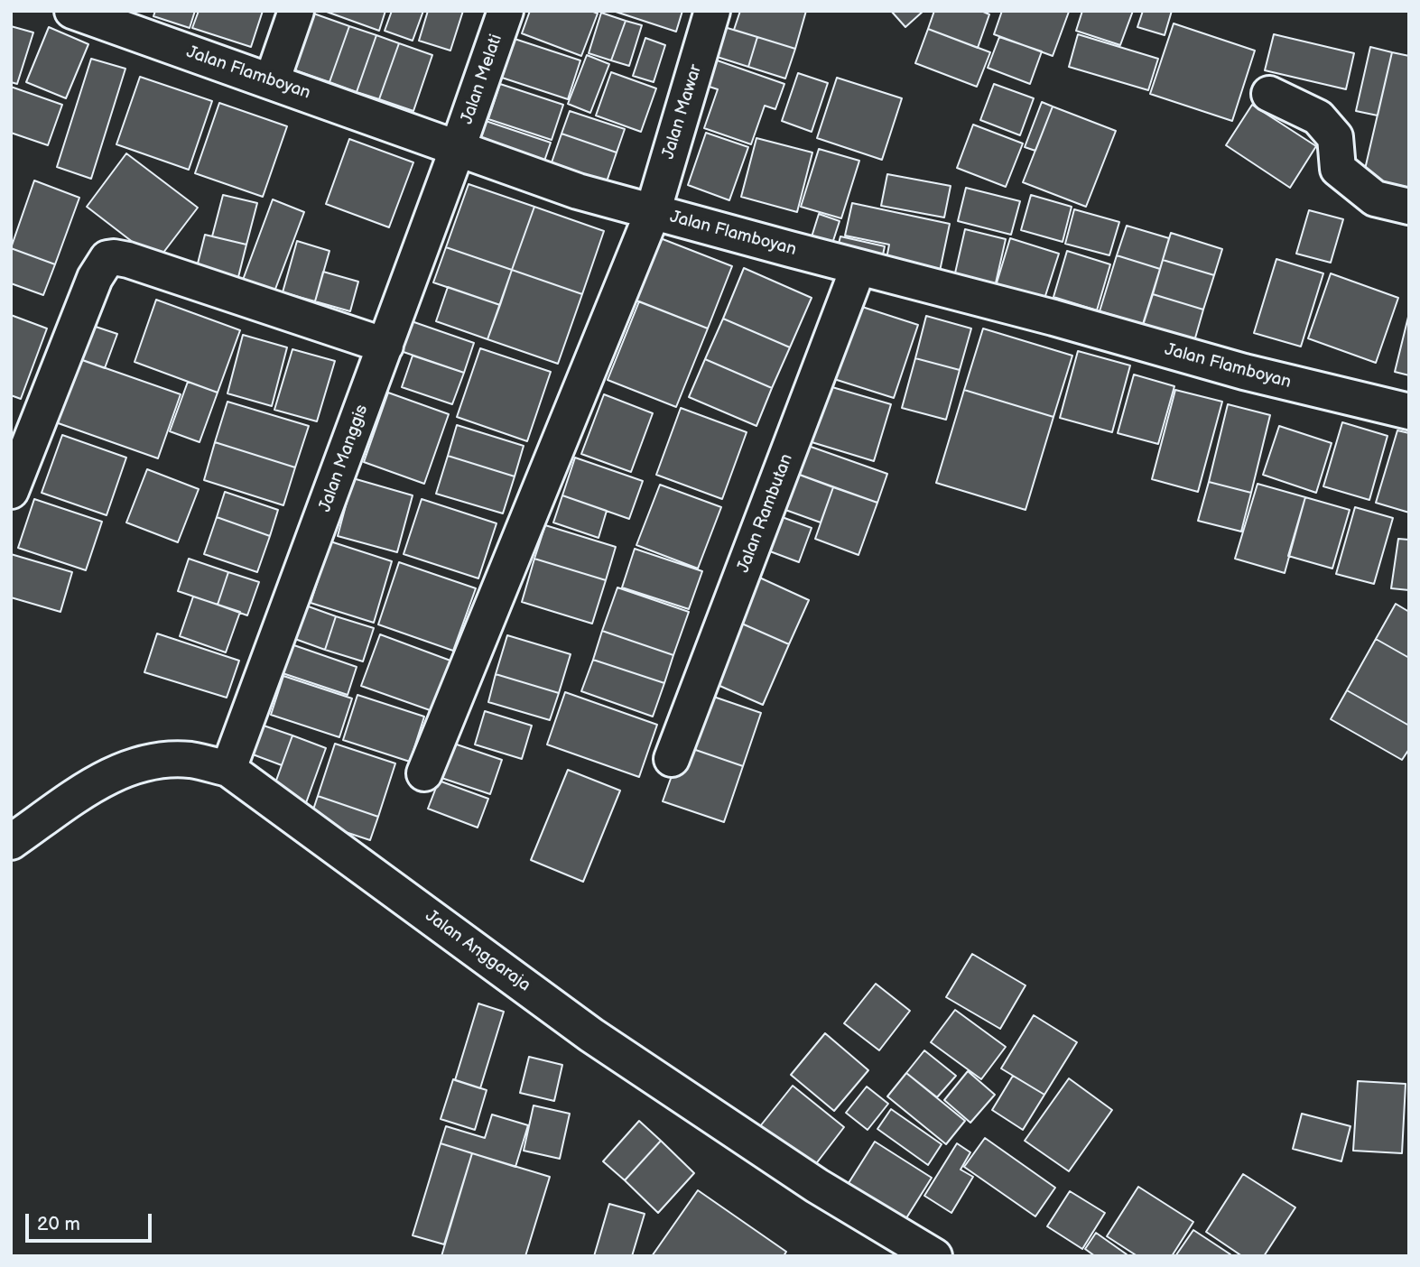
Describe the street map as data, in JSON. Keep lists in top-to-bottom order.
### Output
{
  "streets": {
    "street": [
      "Jalan Flamboyan",
      "Jalan Melati",
      "Jalan Mawar",
      "Jalan Manggis",
      "Jalan Rambutan",
      "Jalan Anggaraja"
    ]
  },
  "crossings": [
    ["Jalan Flamboyan", "Jalan Melati"],
    ["Jalan Flamboyan", "Jalan Mawar"],
    ["Jalan Flamboyan", "Jalan Manggis"],
    ["Jalan Flamboyan", "Jalan Rambutan"],
    ["Jalan Melati", "Jalan Manggis"],
    ["Jalan Manggis", "Jalan Anggaraja"]
  ],
  "scale_bar": "20 m"
}
